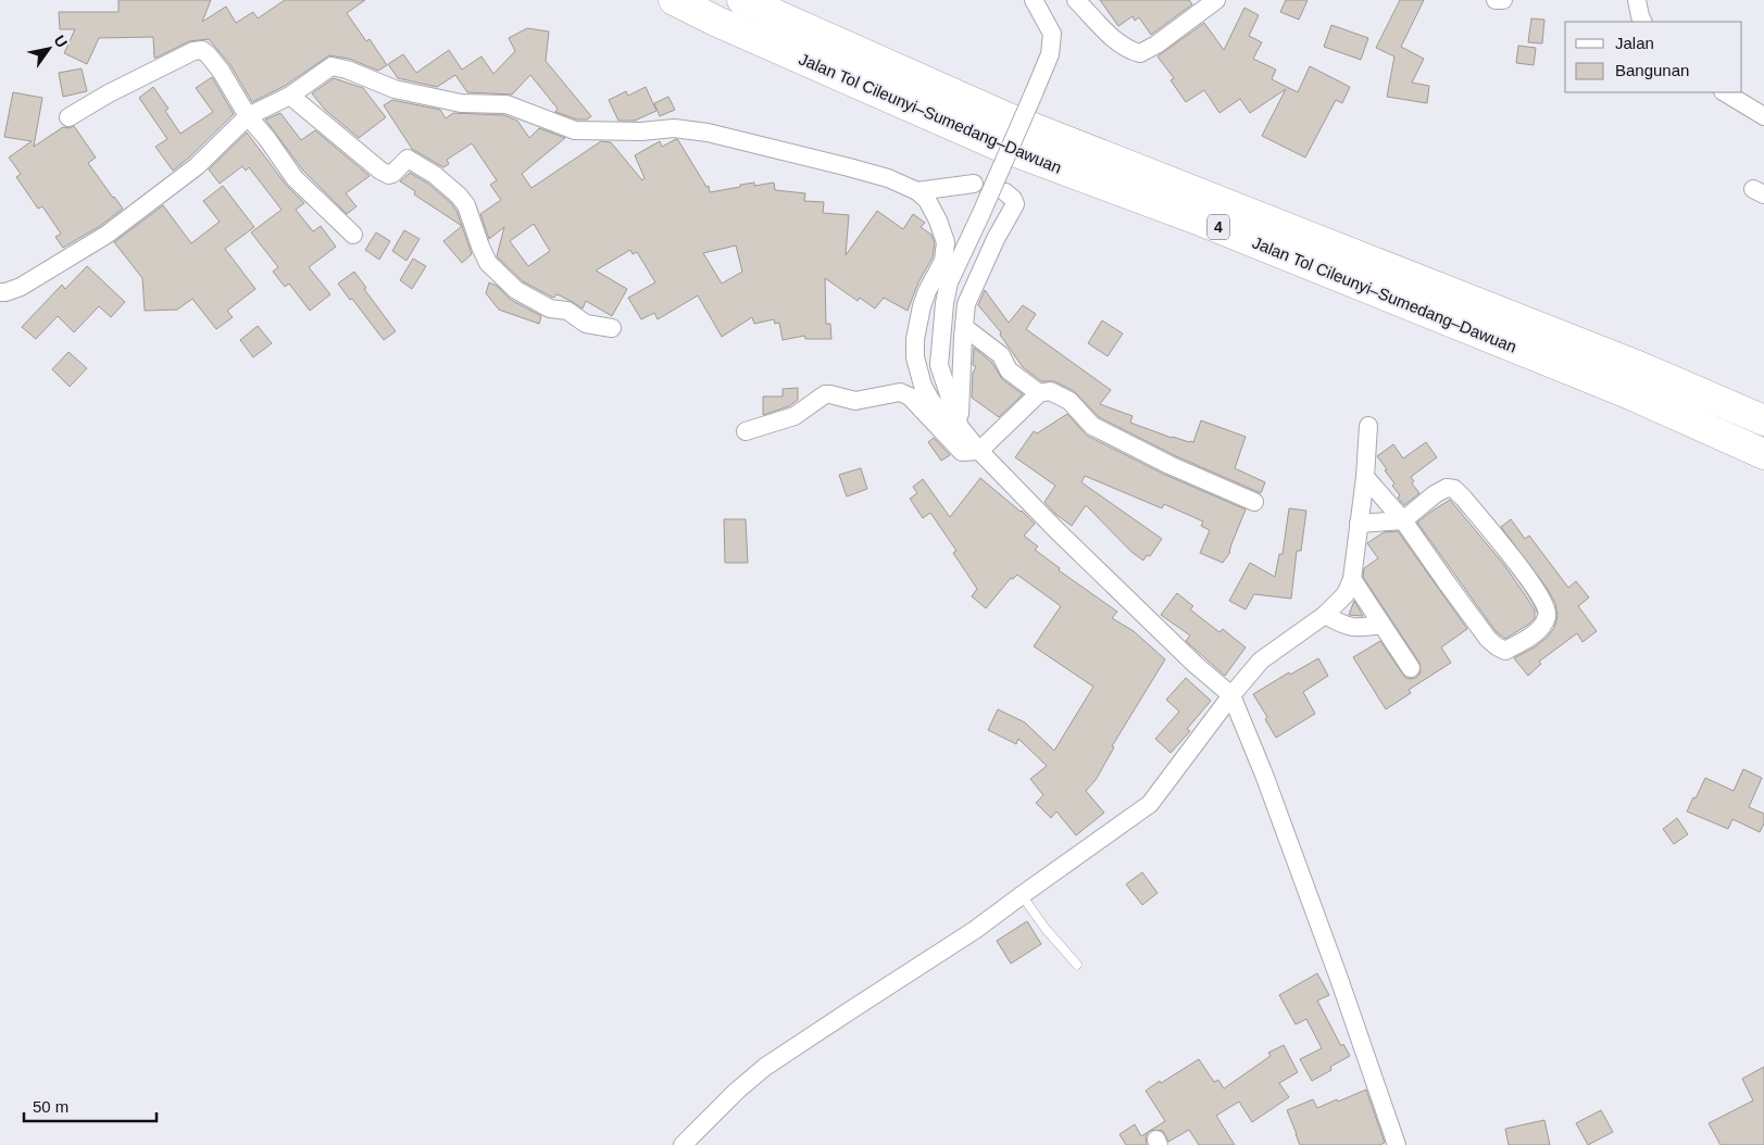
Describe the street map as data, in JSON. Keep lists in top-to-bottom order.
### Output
{
  "streets": {
    "highway": ["Jalan Tol Cileunyi–Sumedang–Dawuan", "4"]
  },
  "legend": ["Jalan", "Bangunan"],
  "scale_bar": "50 m",
  "north": "top right"
}
